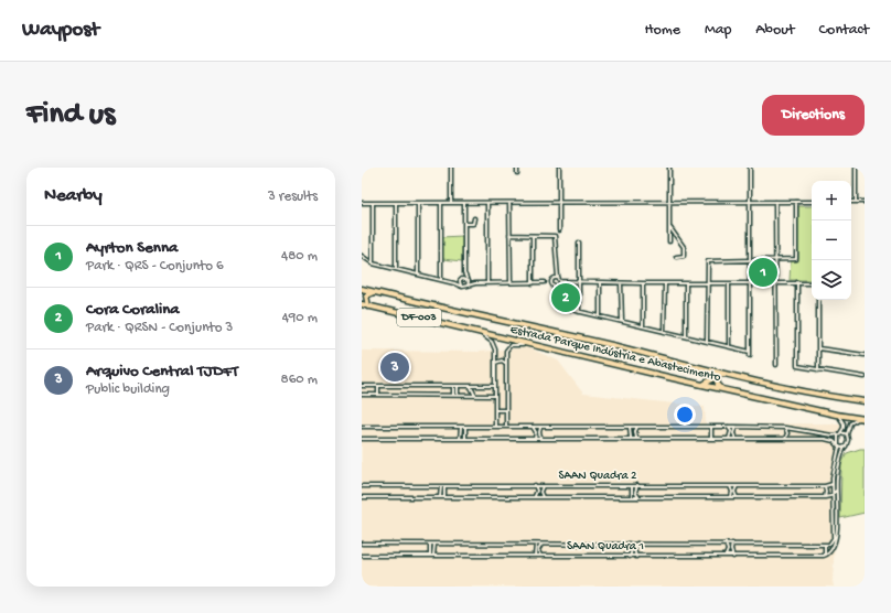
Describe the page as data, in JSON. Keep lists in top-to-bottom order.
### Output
{
  "streets": {
    "highway": ["DF-003", "Estrada Parque Indústria e Abastecimento"],
    "street": ["SAAN Quadra 2", "SAAN Quadra 1"]
  },
  "page": {
    "header": "Waypost",
    "nav": [
      "Home",
      "Map",
      "About",
      "Contact"
    ],
    "buttons": "Directions",
    "title": "Find us",
    "heading": ["Nearby", "3 results"],
    "map_buttons": ["+", "−"],
    "list": [
      {
        "mark": "1",
        "name": "Ayrton Senna",
        "note": "Park · QRS - Conjunto 6",
        "value": "480 m"
      },
      {
        "mark": "2",
        "name": "Cora Coralina",
        "note": "Park · QRSN - Conjunto 3",
        "value": "490 m"
      },
      {
        "mark": "3",
        "name": "Arquivo Central TJDFT",
        "note": "Public building",
        "value": "860 m"
      }
    ],
    "pins": ["1", "2", "3"]
  }
}
